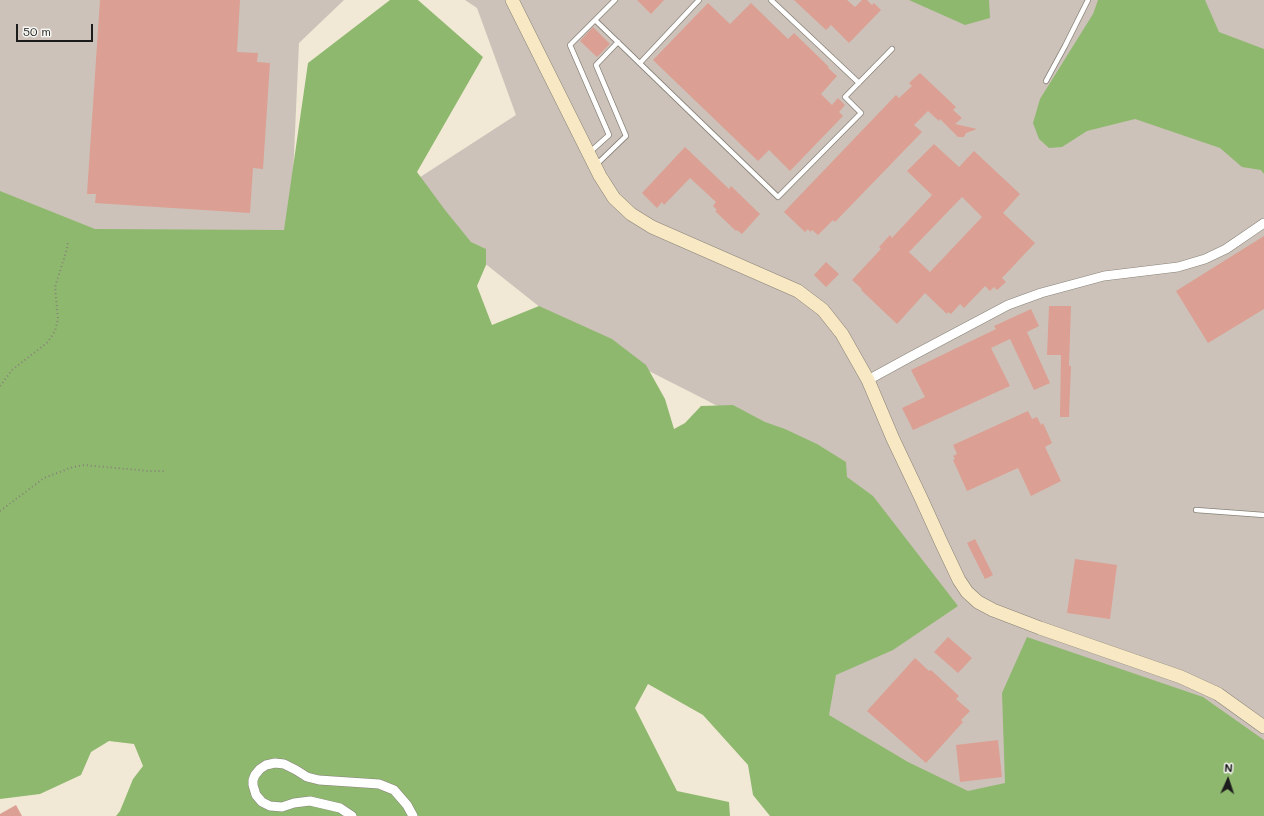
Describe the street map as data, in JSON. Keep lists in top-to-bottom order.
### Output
{
  "scale_bar": "50 m",
  "north": "top"
}
